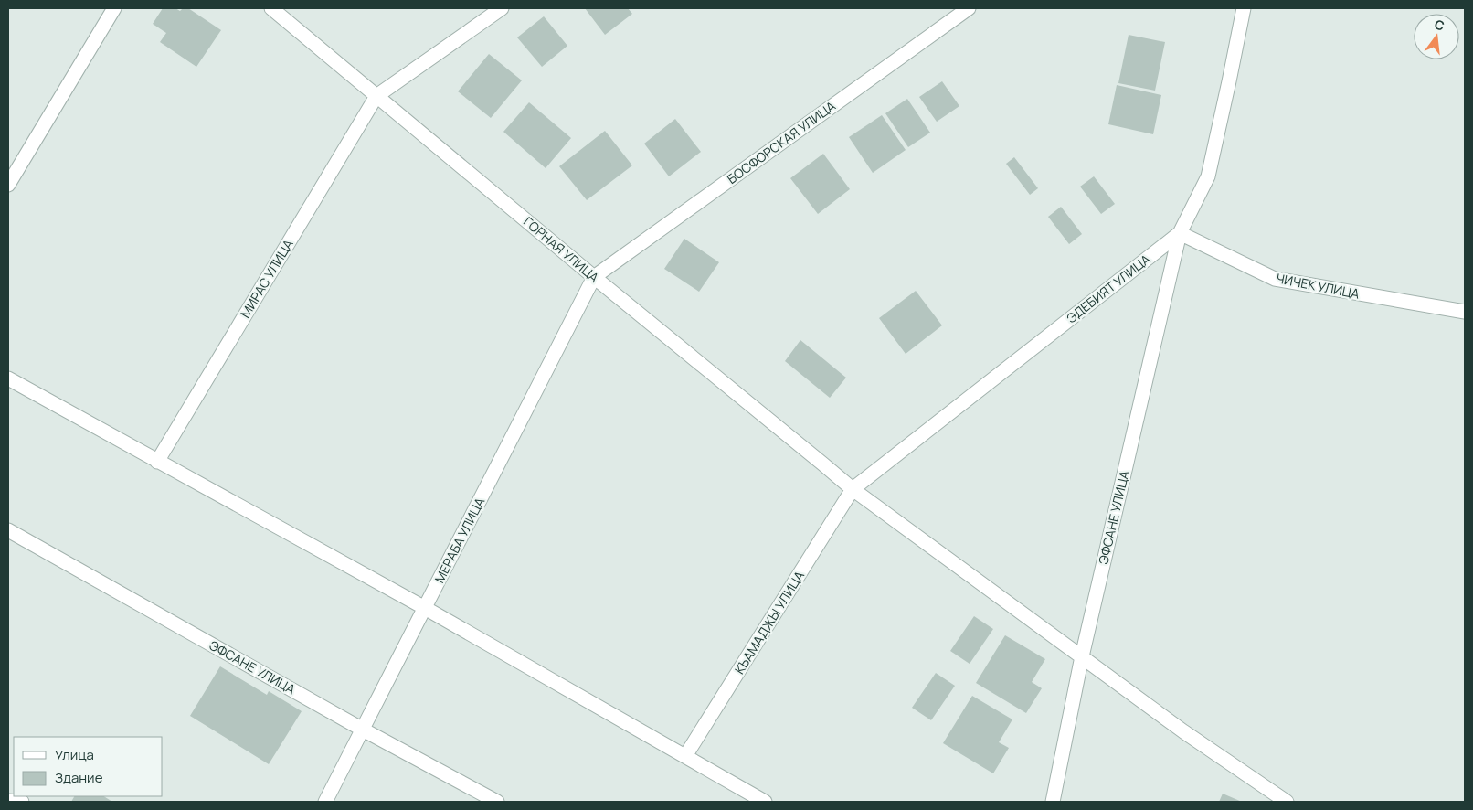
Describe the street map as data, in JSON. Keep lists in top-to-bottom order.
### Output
{
  "streets": {
    "street": [
      "БОСФОРСКАЯ УЛИЦА",
      "ГОРНАЯ УЛИЦА",
      "МИРАС УЛИЦА",
      "ЧИЧЕК УЛИЦА",
      "ЭДЕБИЯТ УЛИЦА",
      "ЭФСАНЕ УЛИЦА",
      "МЕРАБА УЛИЦА",
      "КЪАМАДЖЫ УЛИЦА"
    ]
  },
  "crossings": [
    ["БОСФОРСКАЯ УЛИЦА", "ГОРНАЯ УЛИЦА"],
    ["БОСФОРСКАЯ УЛИЦА", "МЕРАБА УЛИЦА"],
    ["ГОРНАЯ УЛИЦА", "МИРАС УЛИЦА"],
    ["ГОРНАЯ УЛИЦА", "ЭДЕБИЯТ УЛИЦА"],
    ["ГОРНАЯ УЛИЦА", "ЭФСАНЕ УЛИЦА"],
    ["ГОРНАЯ УЛИЦА", "МЕРАБА УЛИЦА"],
    ["ГОРНАЯ УЛИЦА", "КЪАМАДЖЫ УЛИЦА"],
    ["ЧИЧЕК УЛИЦА", "ЭДЕБИЯТ УЛИЦА"],
    ["ЧИЧЕК УЛИЦА", "ЭФСАНЕ УЛИЦА"],
    ["ЭДЕБИЯТ УЛИЦА", "ЭФСАНЕ УЛИЦА"],
    ["ЭДЕБИЯТ УЛИЦА", "КЪАМАДЖЫ УЛИЦА"],
    ["ЭФСАНЕ УЛИЦА", "МЕРАБА УЛИЦА"]
  ],
  "legend": ["Улица", "Здание"],
  "north": "top"
}
